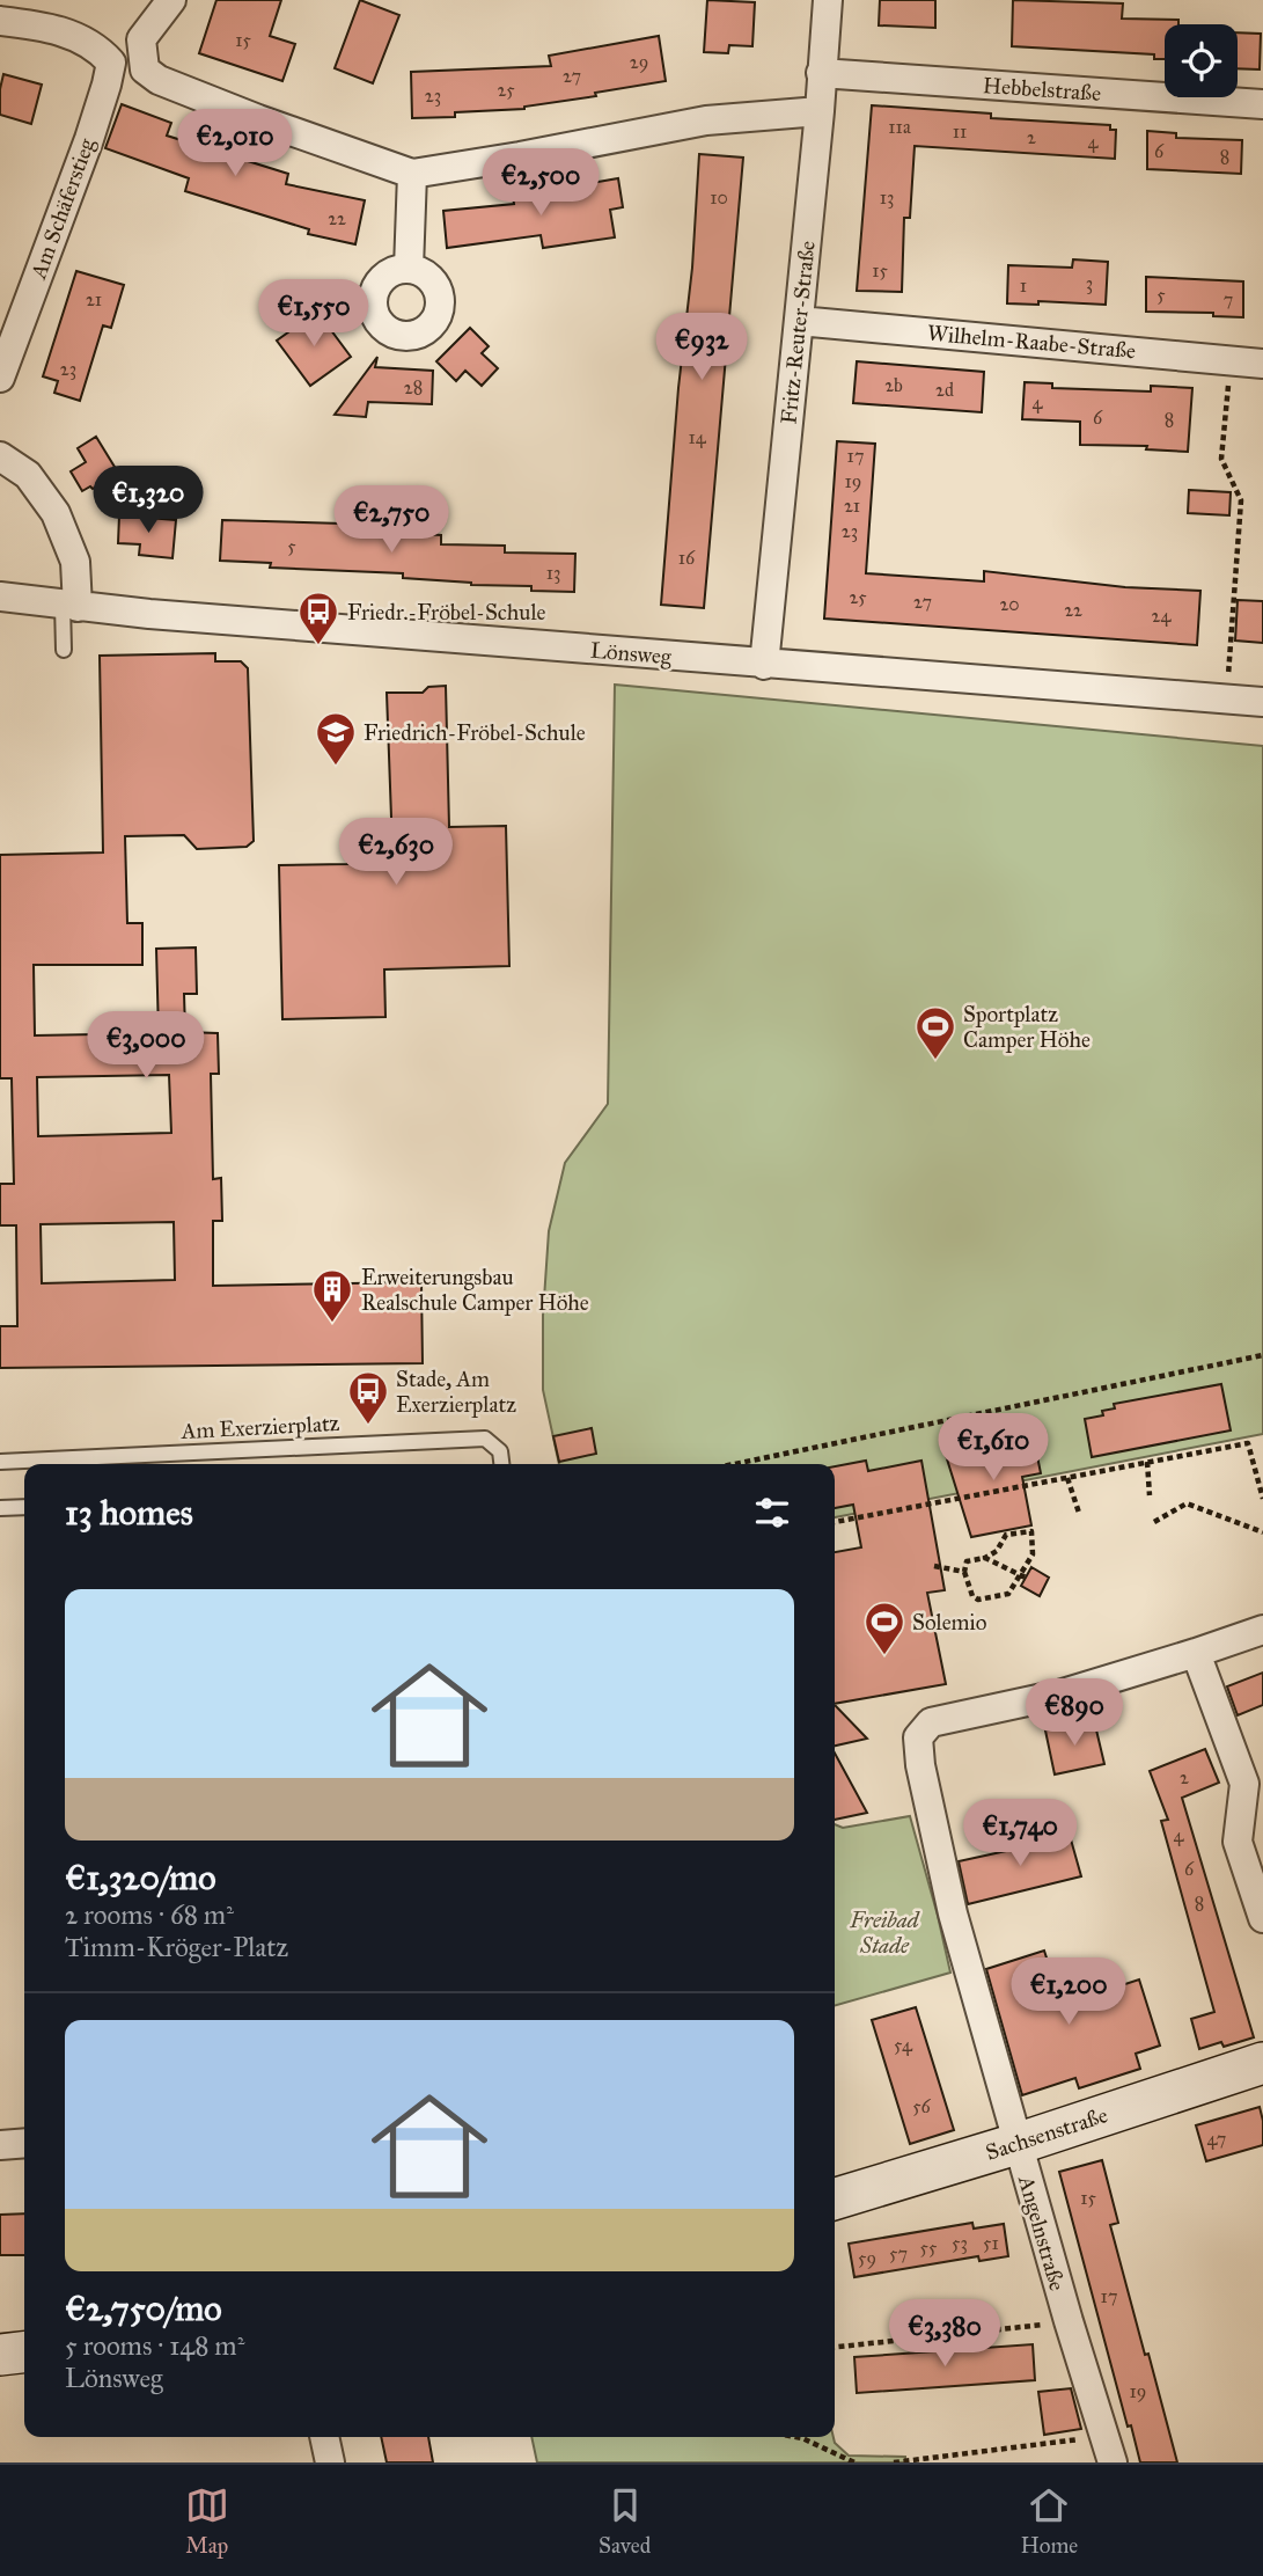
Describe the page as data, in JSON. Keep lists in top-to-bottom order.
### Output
{
  "streets": {
    "street": [
      "Hebbelstraße",
      "Am Schäferstieg",
      "Fritz-Reuter-Straße",
      "Wilhelm-Raabe-Straße",
      "Lönsweg",
      "Sachsenstraße",
      "Angelnstraße"
    ],
    "lane": ["Am Exerzierplatz"]
  },
  "crossings": [
    ["Hebbelstraße", "Fritz-Reuter-Straße"],
    ["Fritz-Reuter-Straße", "Wilhelm-Raabe-Straße"],
    ["Fritz-Reuter-Straße", "Lönsweg"],
    ["Sachsenstraße", "Angelnstraße"]
  ],
  "parks": ["Freibad Stade"],
  "places": {
    "bus stop": ["Friedr.-Fröbel-Schule", "Stade, Am Exerzierplatz"],
    "school or university": ["Friedrich-Fröbel-Schule"],
    "sports": ["Sportplatz Camper Höhe", "Solemio"],
    "building": ["Erweiterungsbau Realschule Camper Höhe"]
  },
  "house_numbers": [
    "15",
    "29",
    "27",
    "25",
    "23",
    "11a",
    "11",
    "2",
    "4",
    "6",
    "8",
    "10",
    "13",
    "22",
    "15",
    "3",
    "1",
    "5",
    "21",
    "7",
    "23",
    "2b",
    "28",
    "2d",
    "4",
    "6",
    "8",
    "14",
    "17",
    "19",
    "21",
    "23",
    "5",
    "16",
    "13",
    "25",
    "27",
    "20",
    "22",
    "24",
    "2",
    "4",
    "6",
    "8",
    "54",
    "56",
    "47",
    "15",
    "53",
    "51",
    "55",
    "57",
    "59",
    "17",
    "19"
  ],
  "page": {
    "price": [
      "€2,010",
      "€2,500",
      "€1,550",
      "€932",
      "€1,320",
      "€2,750",
      "€2,630",
      "€3,000",
      "€1,610",
      "€890",
      "€1,740",
      "€1,200",
      "€3,380"
    ],
    "heading": "13 homes",
    "list": [
      {
        "name": "€1,320/mo",
        "note": "2 rooms · 68 m² · Timm-Kröger-Platz"
      },
      {
        "name": "€2,750/mo",
        "note": "5 rooms · 148 m² · Lönsweg"
      }
    ],
    "tabs": ["Map", "Saved", "Home"]
  }
}
